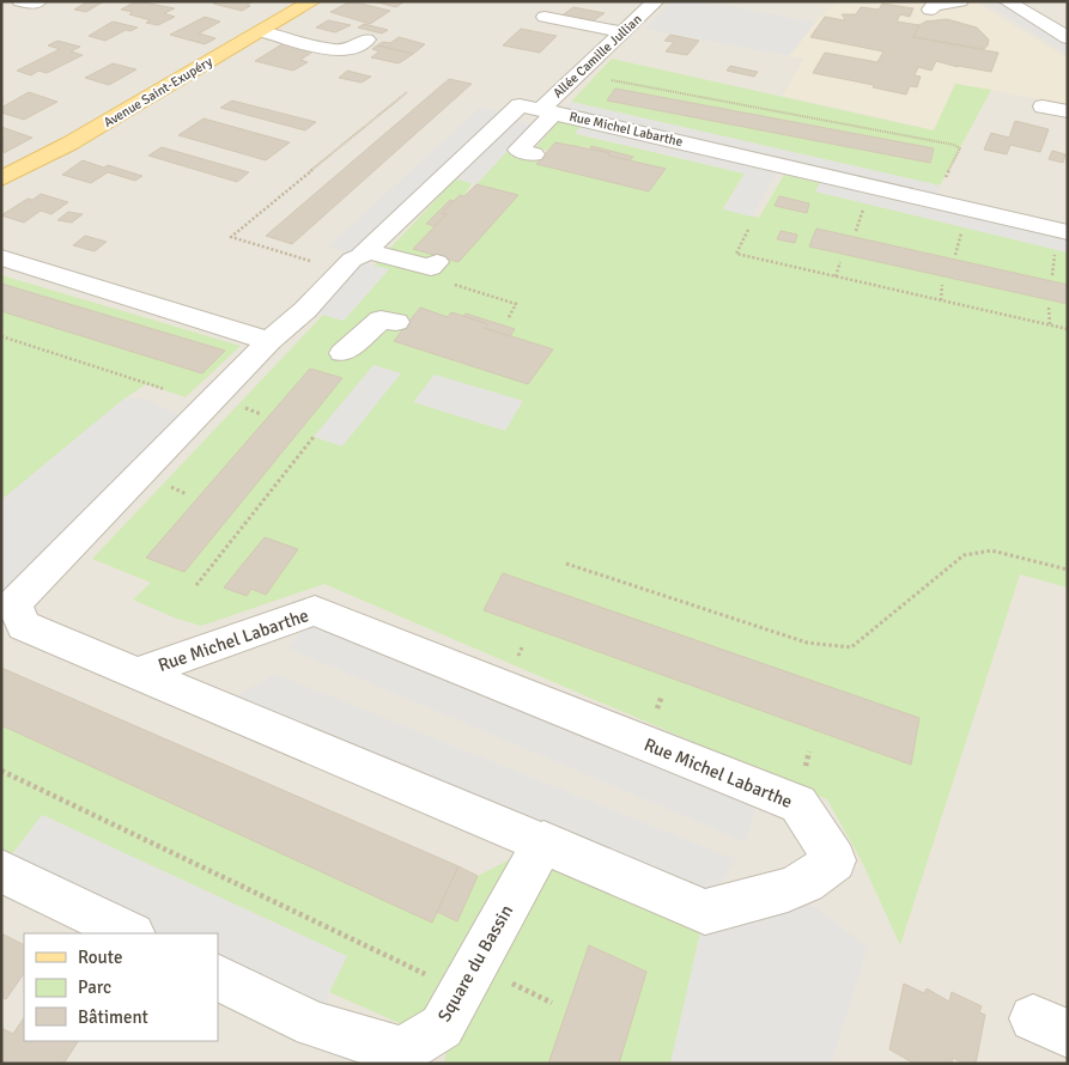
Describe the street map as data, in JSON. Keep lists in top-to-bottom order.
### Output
{
  "streets": {
    "main road": ["Avenue Saint-Exupéry"],
    "street": ["Allée Camille Jullian", "Rue Michel Labarthe", "Square du Bassin"]
  },
  "crossings": [
    ["Allée Camille Jullian", "Rue Michel Labarthe"],
    ["Rue Michel Labarthe", "Square du Bassin"]
  ],
  "legend": ["Route", "Parc", "Bâtiment"]
}
